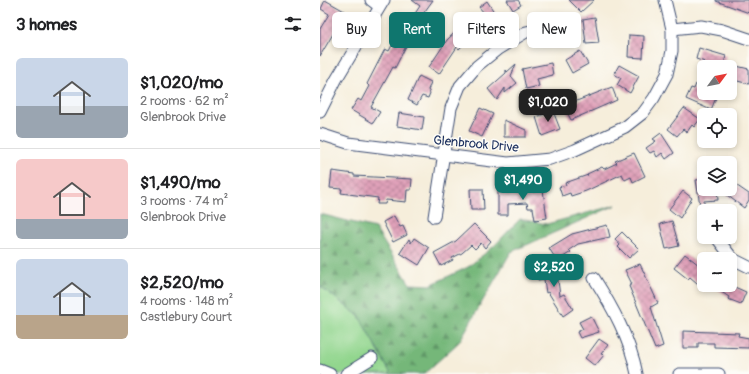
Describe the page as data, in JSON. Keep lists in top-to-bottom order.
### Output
{
  "streets": {
    "street": ["Glenbrook Drive"]
  },
  "north": "top right",
  "page": {
    "heading": "3 homes",
    "chip": [
      "Buy",
      "Rent",
      "Filters",
      "New"
    ],
    "list": [
      {
        "name": "$1,020/mo",
        "note": "2 rooms · 62 m² · Glenbrook Drive"
      },
      {
        "name": "$1,490/mo",
        "note": "3 rooms · 74 m² · Glenbrook Drive"
      },
      {
        "name": "$2,520/mo",
        "note": "4 rooms · 148 m² · Castlebury Court"
      }
    ],
    "map_buttons": ["+", "−"],
    "price": ["$1,020", "$1,490", "$2,520"]
  }
}
